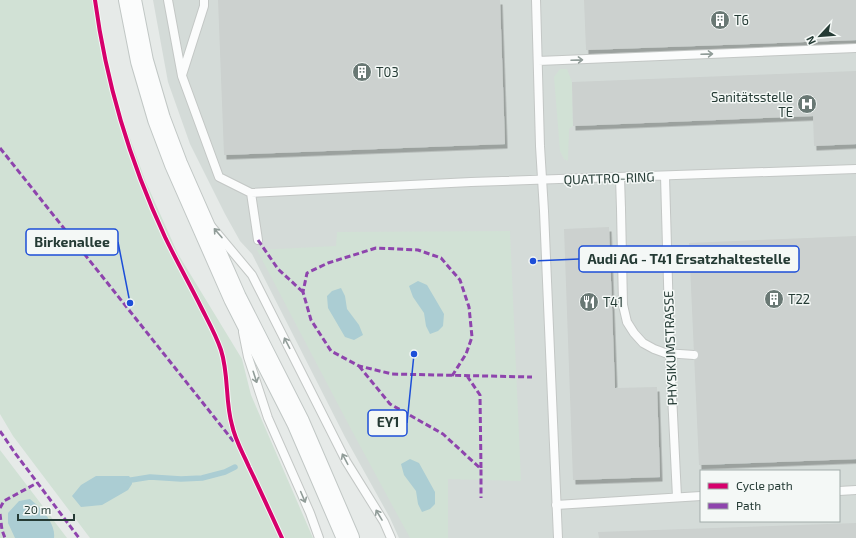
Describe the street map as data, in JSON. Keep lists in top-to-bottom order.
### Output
{
  "streets": {
    "lane": ["QUATTRO-RING", "PHYSIKUMSTRASSE"]
  },
  "crossings": [
    ["QUATTRO-RING", "PHYSIKUMSTRASSE"]
  ],
  "places": {
    "building": ["T6", "T03", "T22"],
    "hospital": ["Sanitätsstelle TE"],
    "other": ["Audi AG - T41 Ersatzhaltestelle", "Birkenallee", "EY1"],
    "restaurant": ["T41"]
  },
  "legend": ["Cycle path", "Path"],
  "scale_bar": "20 m",
  "north": "bottom left"
}
